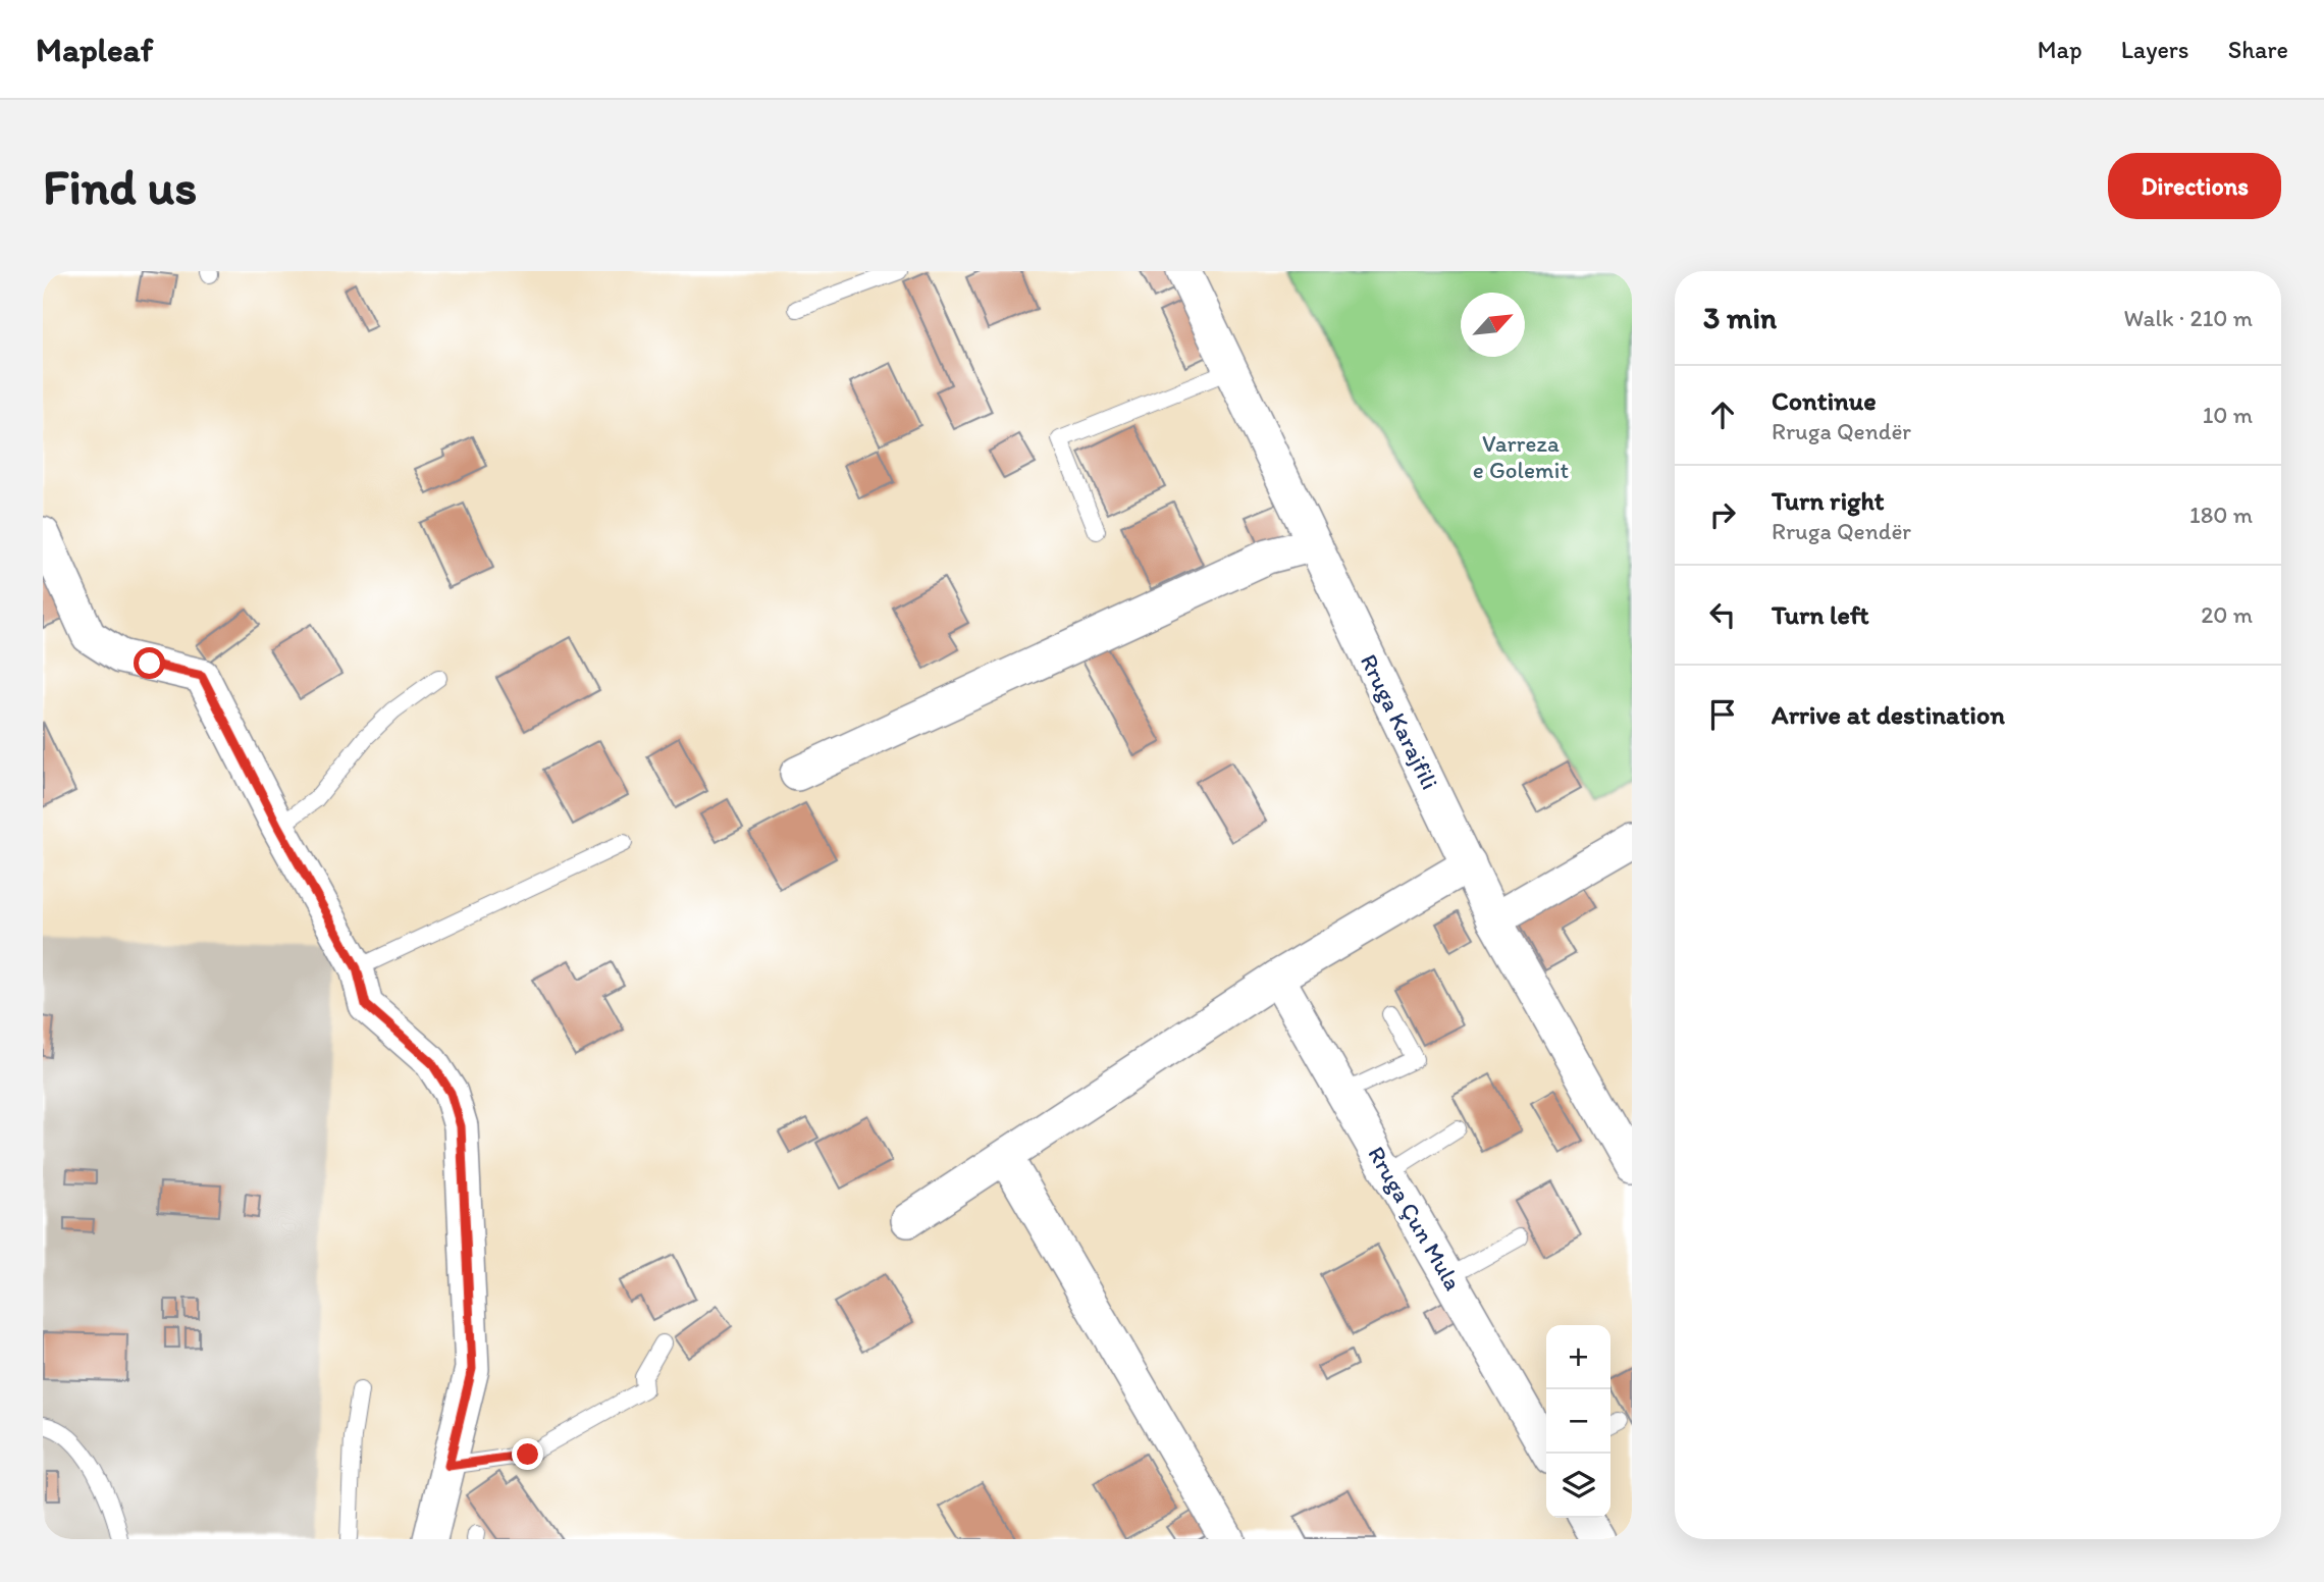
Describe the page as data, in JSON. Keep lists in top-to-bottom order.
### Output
{
  "streets": {
    "street": ["Rruga Karajfili", "Rruga Çun Mula"]
  },
  "parks": ["Varreza e Golemit"],
  "north": "top right",
  "page": {
    "header": "Mapleaf",
    "nav": ["Map", "Layers", "Share"],
    "buttons": "Directions",
    "title": "Find us",
    "heading": ["3 min", "Walk · 210 m"],
    "list": [
      ["Continue", "Rruga Qendër", "10 m"],
      ["Turn right", "Rruga Qendër", "180 m"],
      ["Turn left", "20 m"],
      "Arrive at destination"
    ],
    "map_buttons": ["+", "−"]
  }
}
